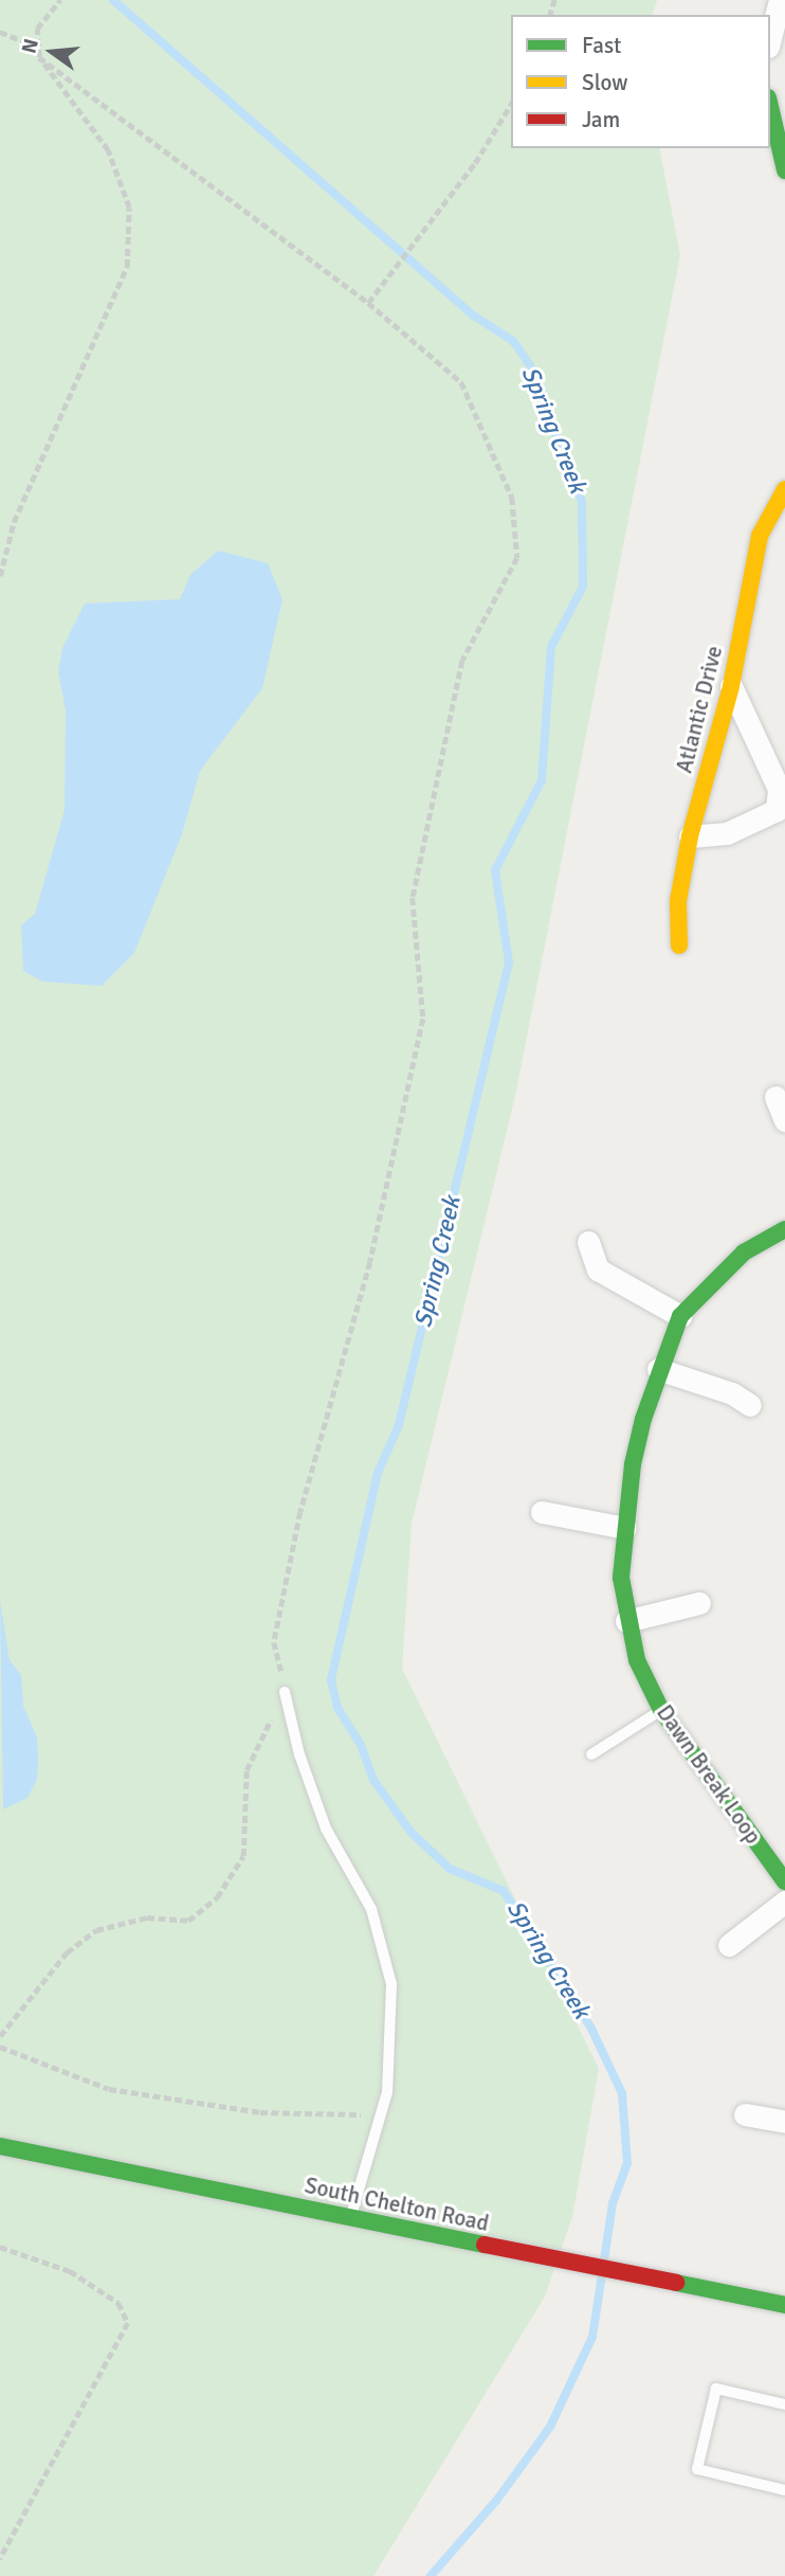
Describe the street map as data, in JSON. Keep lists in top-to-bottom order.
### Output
{
  "streets": {
    "street": ["Atlantic Drive", "Dawn Break Loop", "South Chelton Road"]
  },
  "water": ["Spring Creek"],
  "legend": ["Fast", "Slow", "Jam"],
  "north": "left"
}
